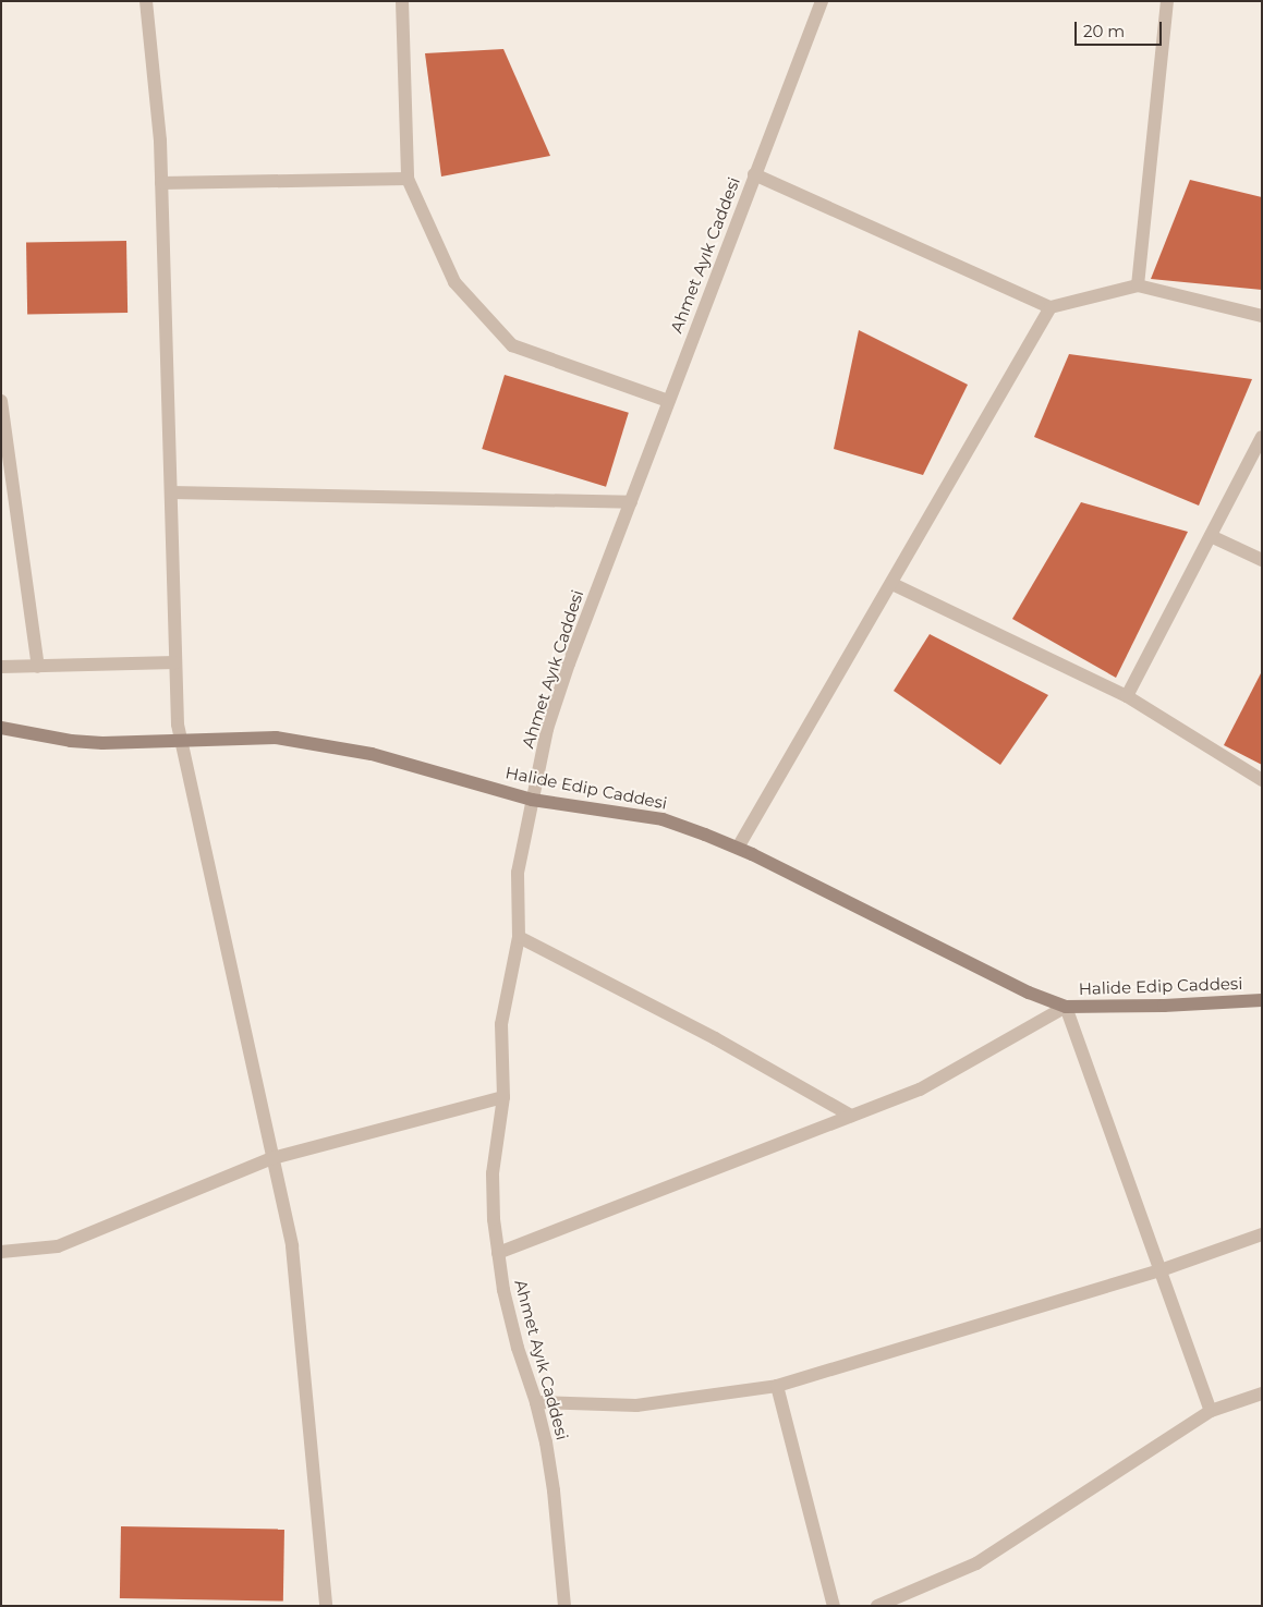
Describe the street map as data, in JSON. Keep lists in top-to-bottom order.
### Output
{
  "streets": {
    "street": ["Ahmet Ayık Caddesi", "Halide Edip Caddesi"]
  },
  "crossings": [
    ["Ahmet Ayık Caddesi", "Halide Edip Caddesi"]
  ],
  "scale_bar": "20 m"
}
